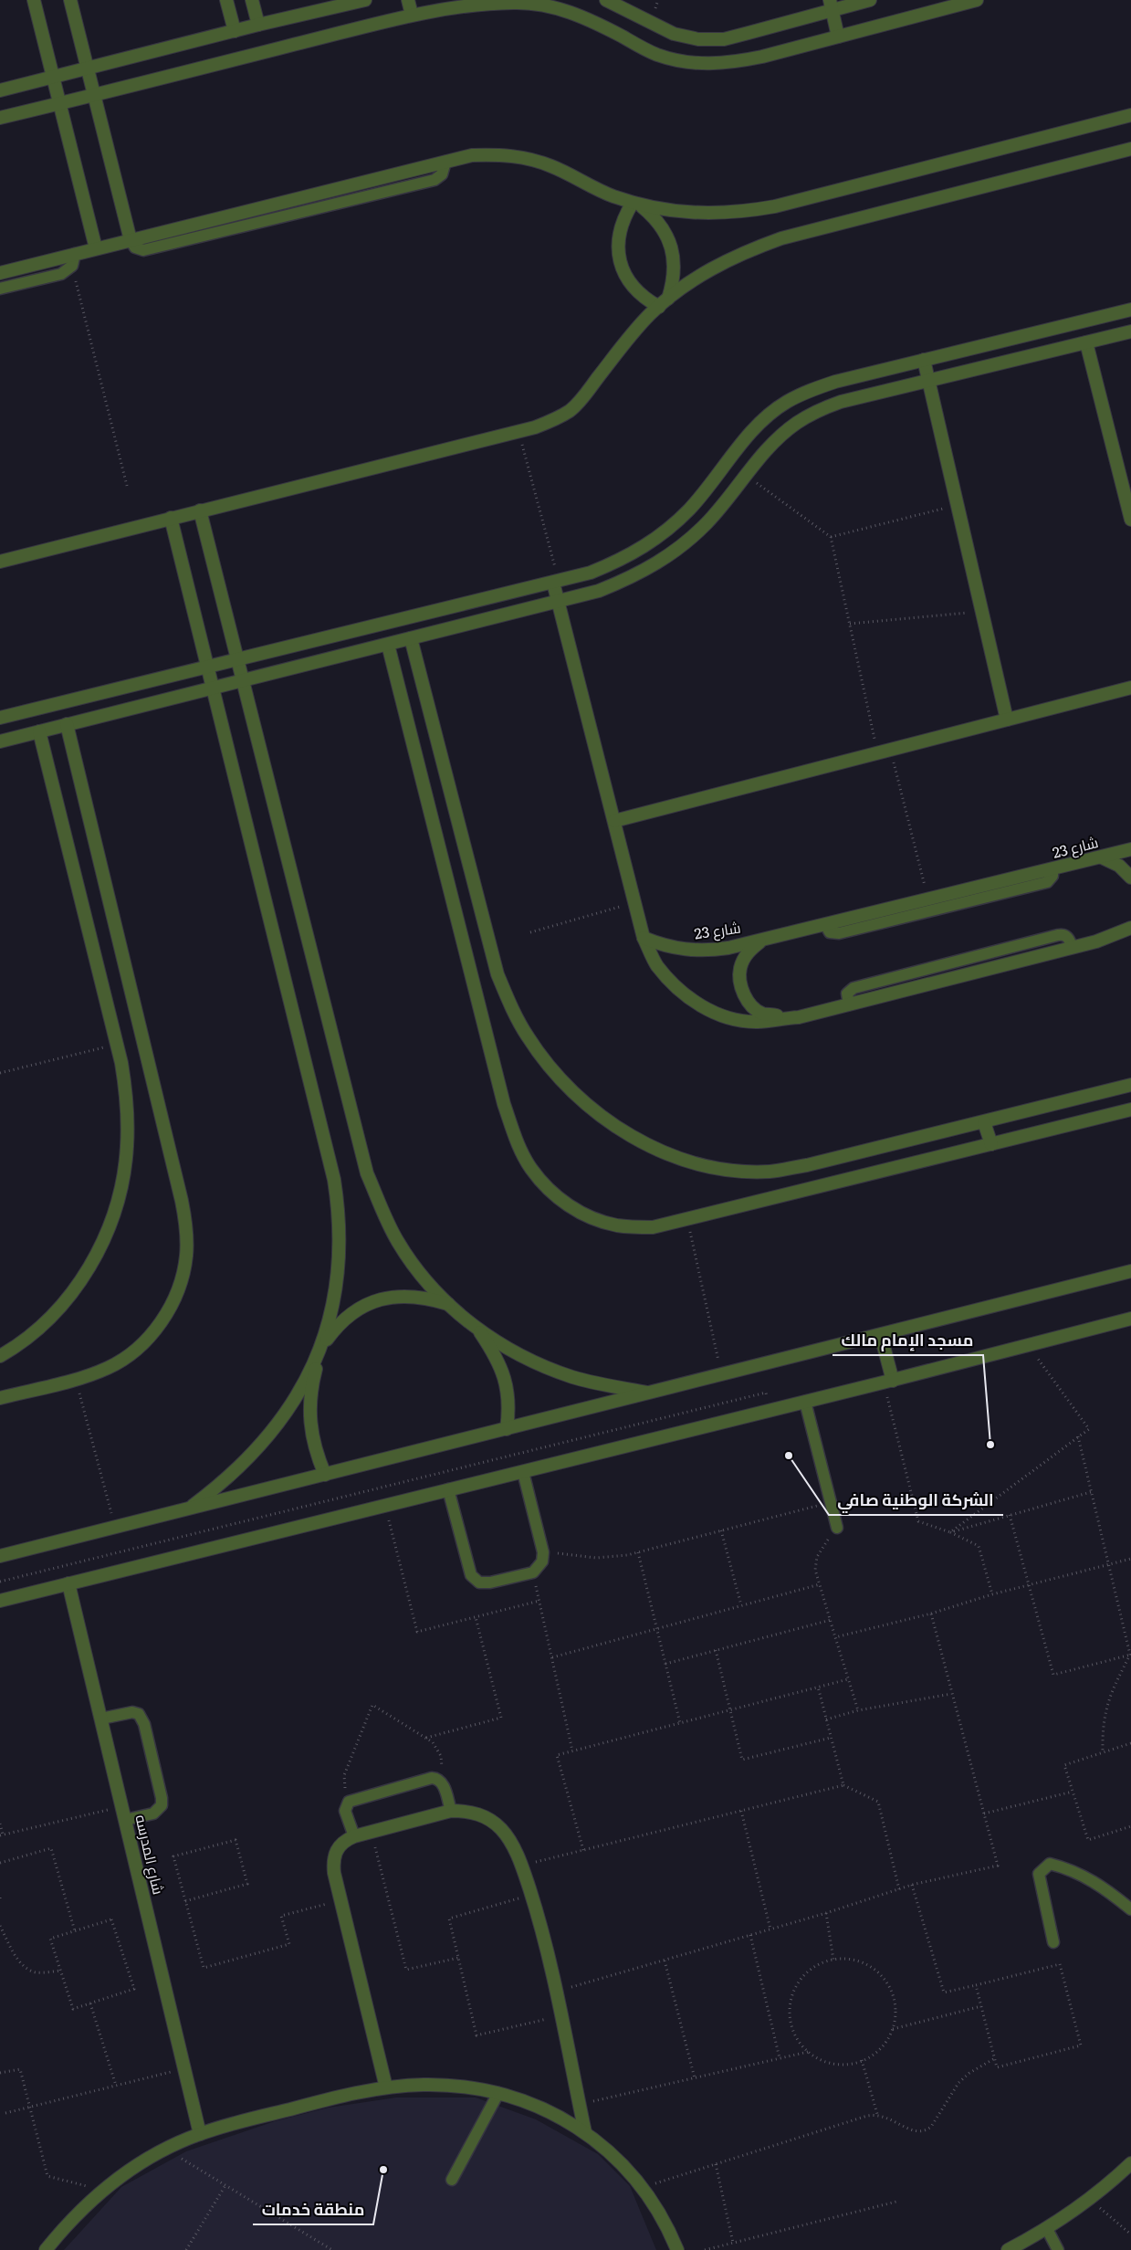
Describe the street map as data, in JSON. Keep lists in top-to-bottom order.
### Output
{
  "streets": {
    "street": ["شارع 23", "شارع المدرسه"]
  },
  "places": ["مسجد الإمام مالك", "الشركة الوطنية صافي", "منطقة خدمات"]
}
